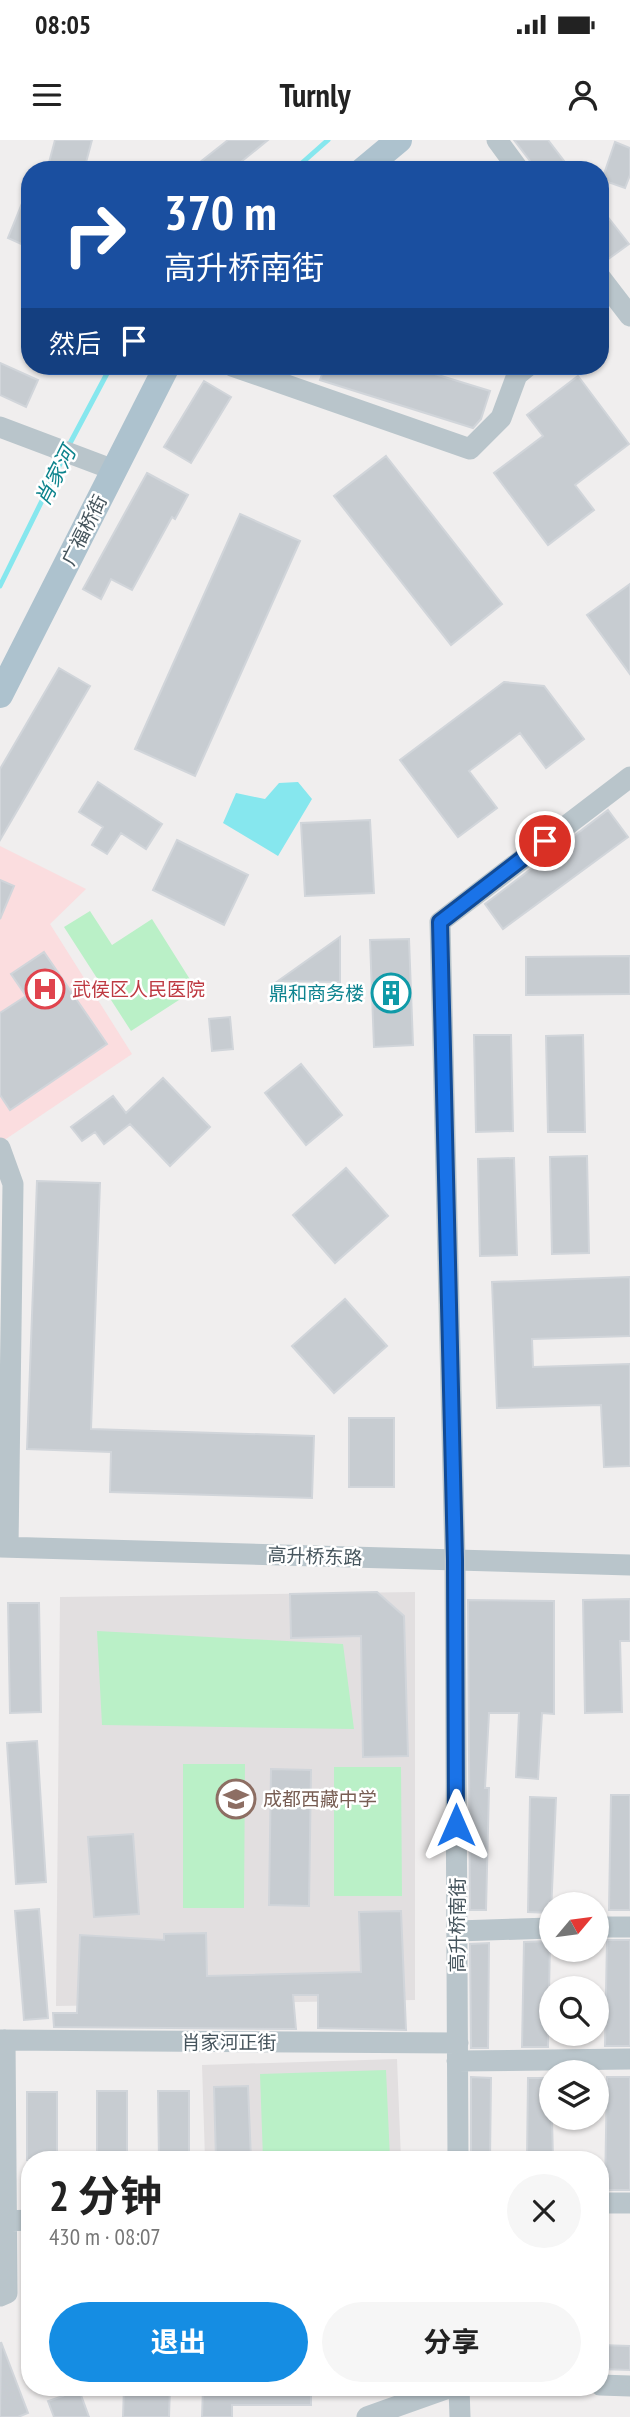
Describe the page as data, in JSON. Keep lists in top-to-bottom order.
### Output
{
  "streets": {
    "main road": ["广福桥街"],
    "street": ["高升桥东路", "高升桥南街", "肖家河正街"]
  },
  "crossings": [
    ["高升桥东路", "高升桥南街"],
    ["高升桥南街", "肖家河正街"]
  ],
  "water": ["肖家河"],
  "places": {
    "hospital": ["武侯区人民医院"],
    "building": ["鼎和商务楼"],
    "school or university": ["成都西藏中学"]
  },
  "north": "top right",
  "page": {
    "status": "08:05",
    "header": "Turnly",
    "turn": ["370 m", "高升桥南街"],
    "then": "然后",
    "heading": ["2 分钟", "430 m · 08:07"],
    "buttons": ["退出", "分享"]
  }
}
